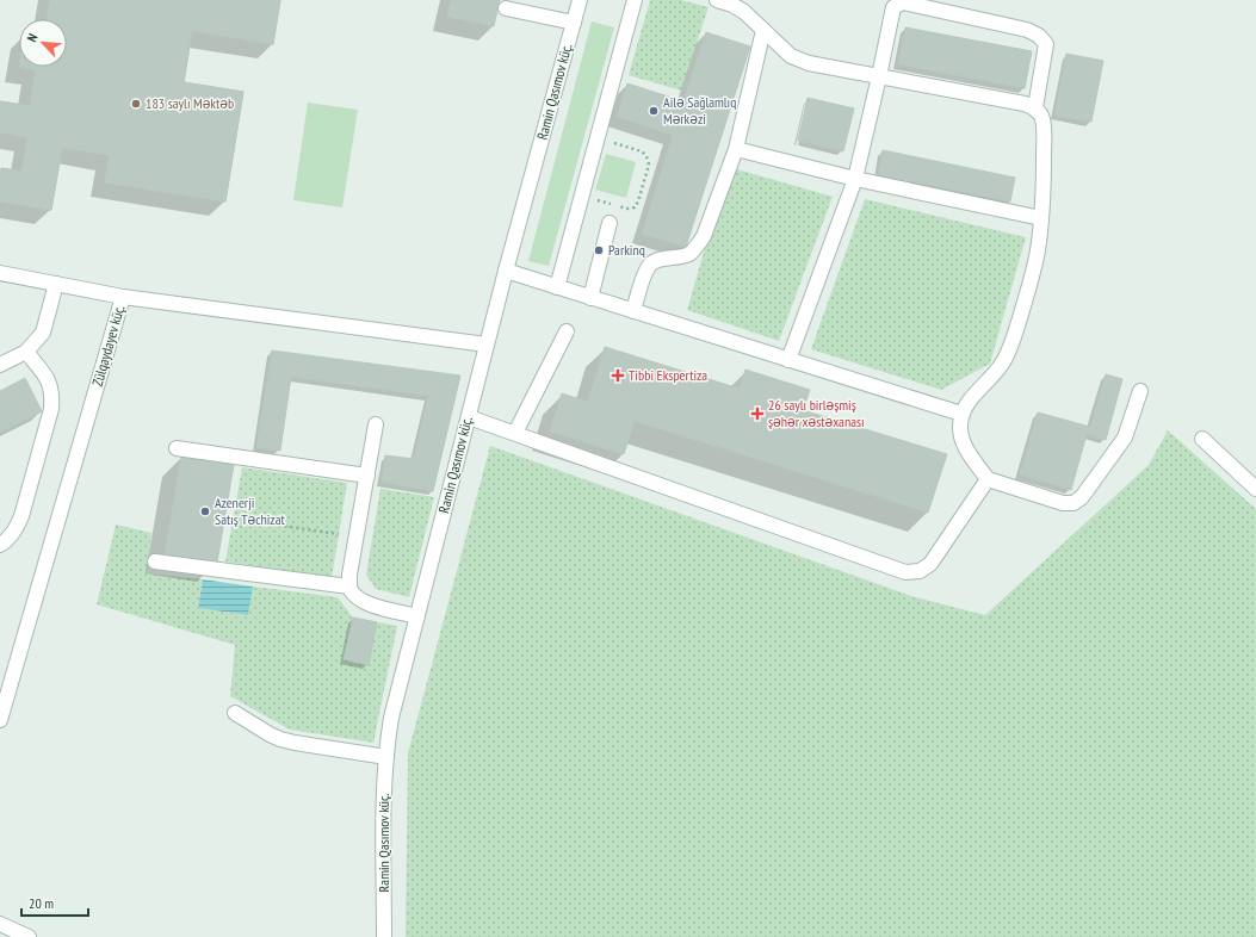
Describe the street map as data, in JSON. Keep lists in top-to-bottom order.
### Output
{
  "streets": {
    "street": ["Ramin Qasımov küç.", "Zülqaydayev küç."]
  },
  "crossings": [
    ["Ramin Qasımov küç.", "Zülqaydayev küç."]
  ],
  "places": {
    "other": [
      "183 saylı Məktəb",
      "Ailə Sağlamlıq Mərkəzi",
      "Parkinq",
      "Azenerji Satış Təchizat"
    ],
    "health": ["Tibbi Ekspertiza", "26 saylı birləşmiş şəhər xəstəxanası"]
  },
  "scale_bar": "20 m",
  "north": "top left"
}
